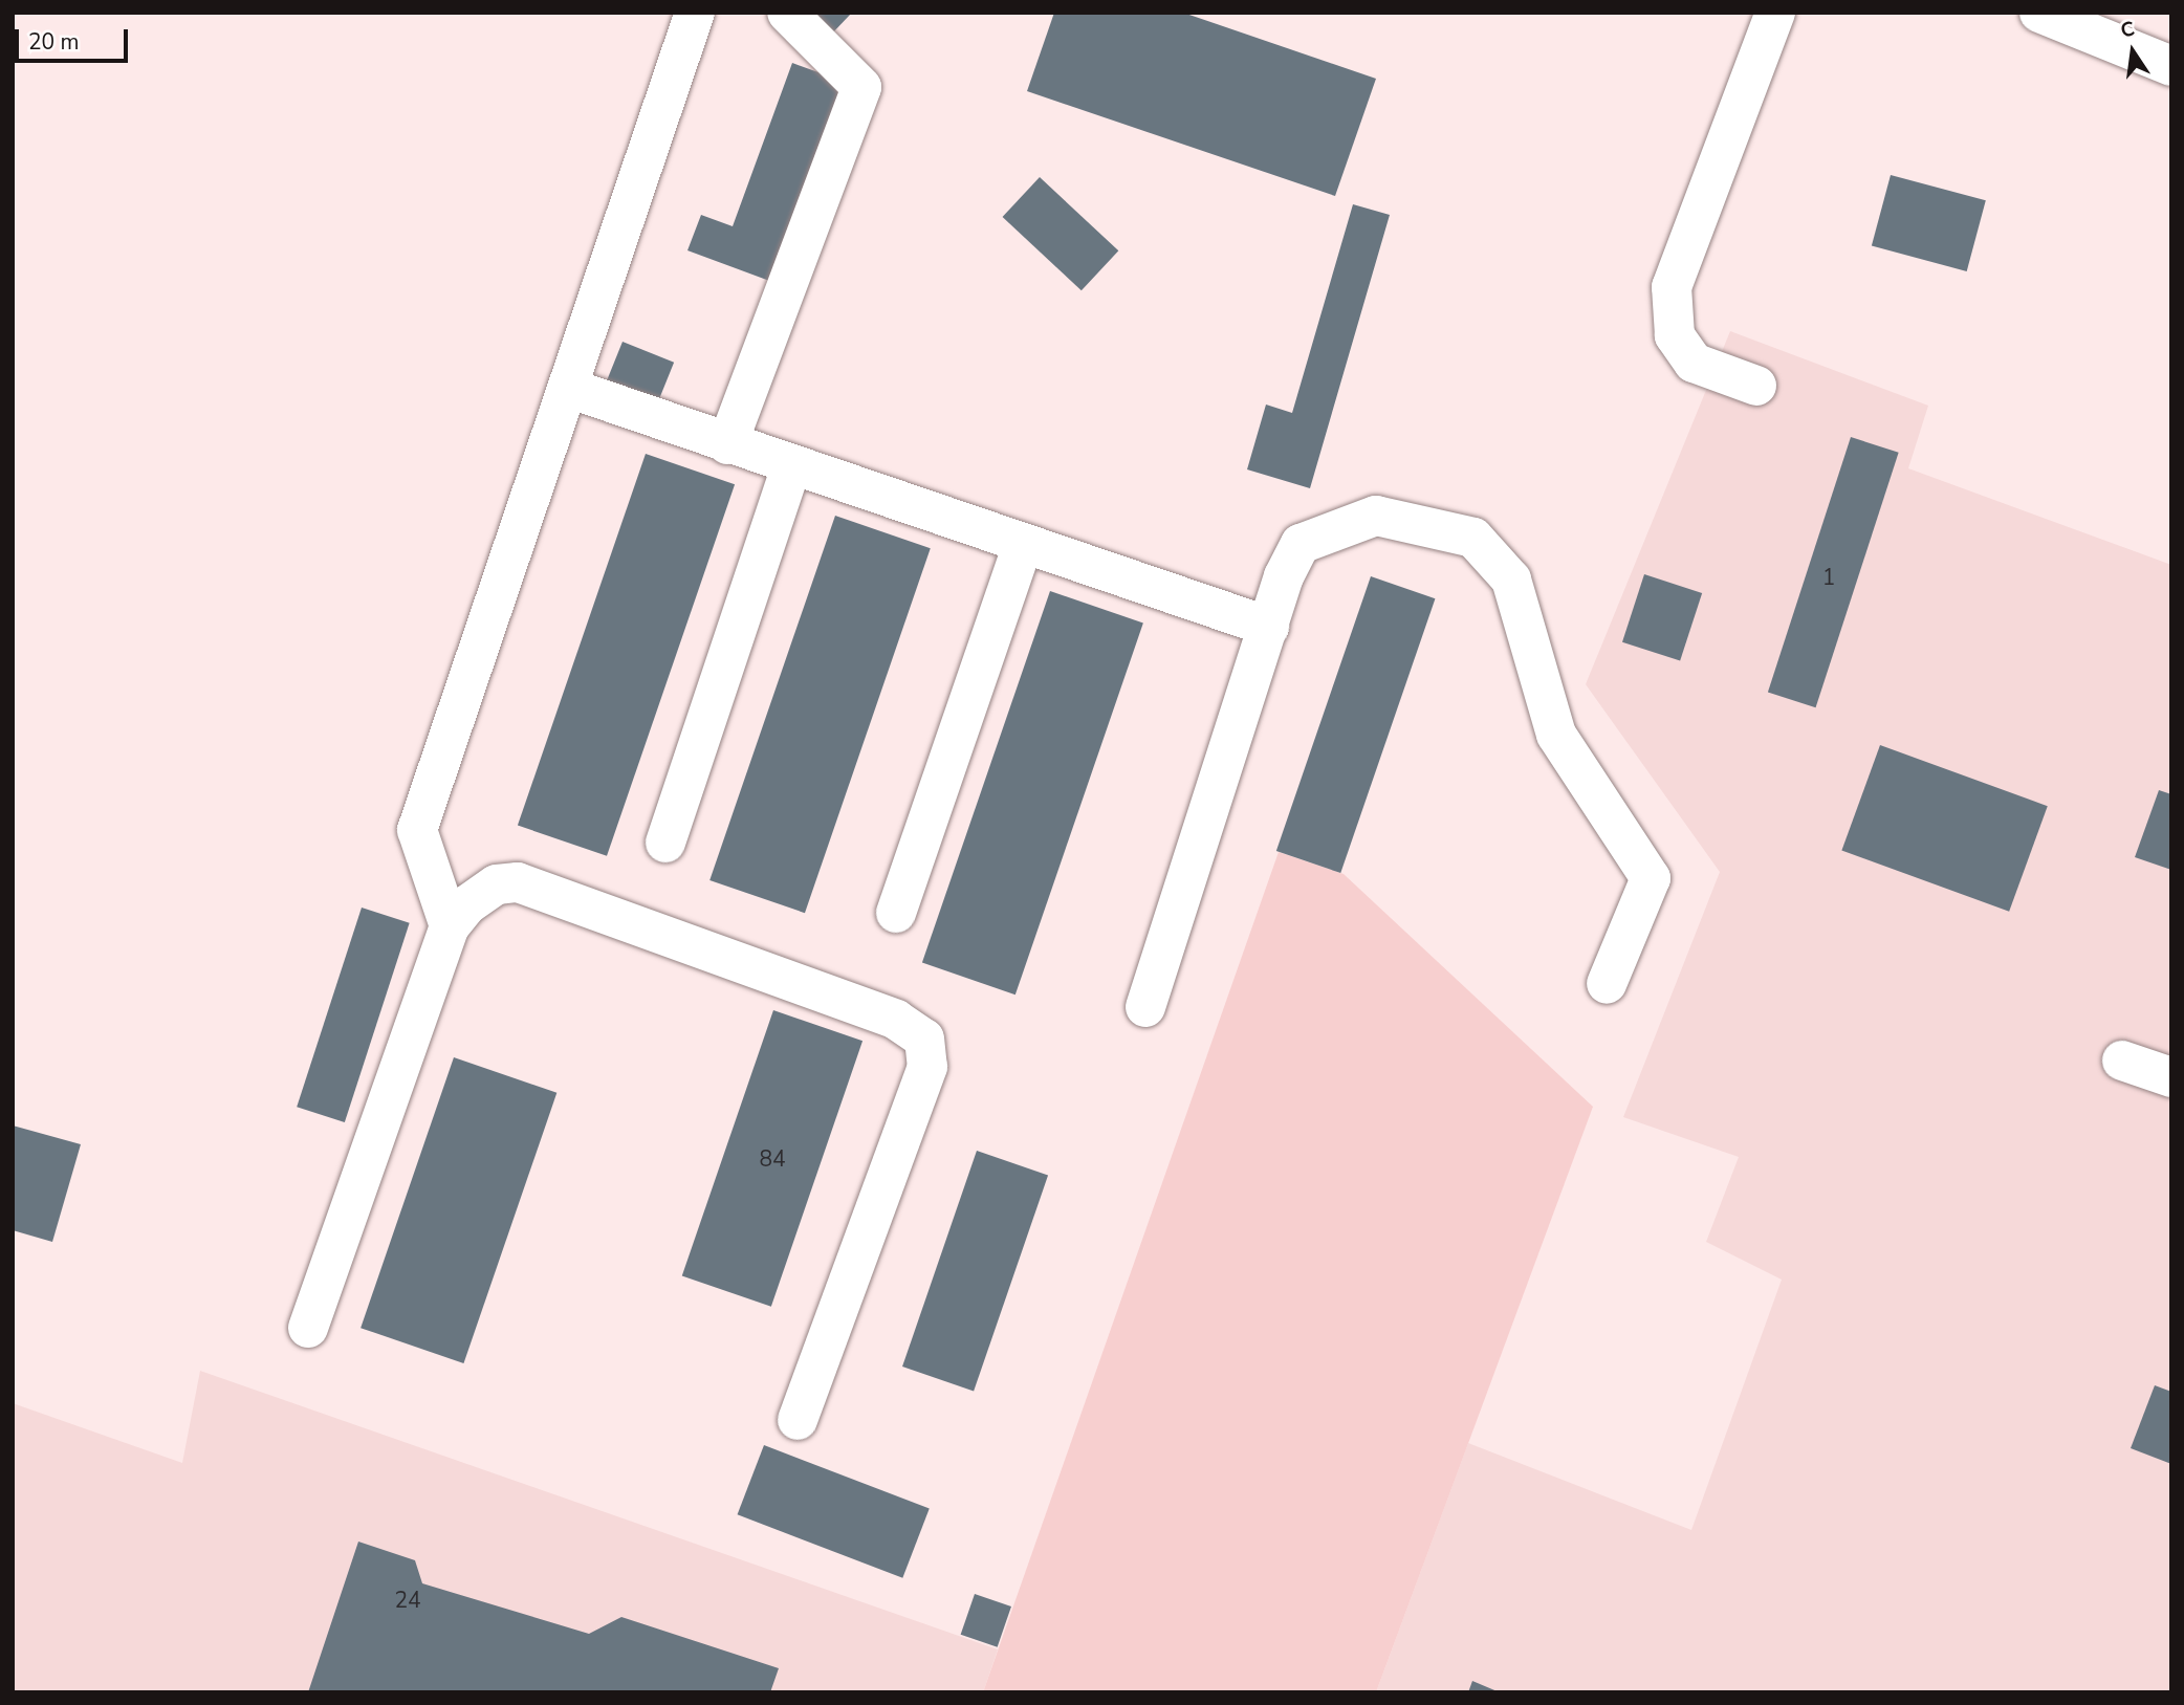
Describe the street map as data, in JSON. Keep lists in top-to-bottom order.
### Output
{
  "house_numbers": ["1", "84", "24"],
  "scale_bar": "20 m",
  "north": "top"
}
